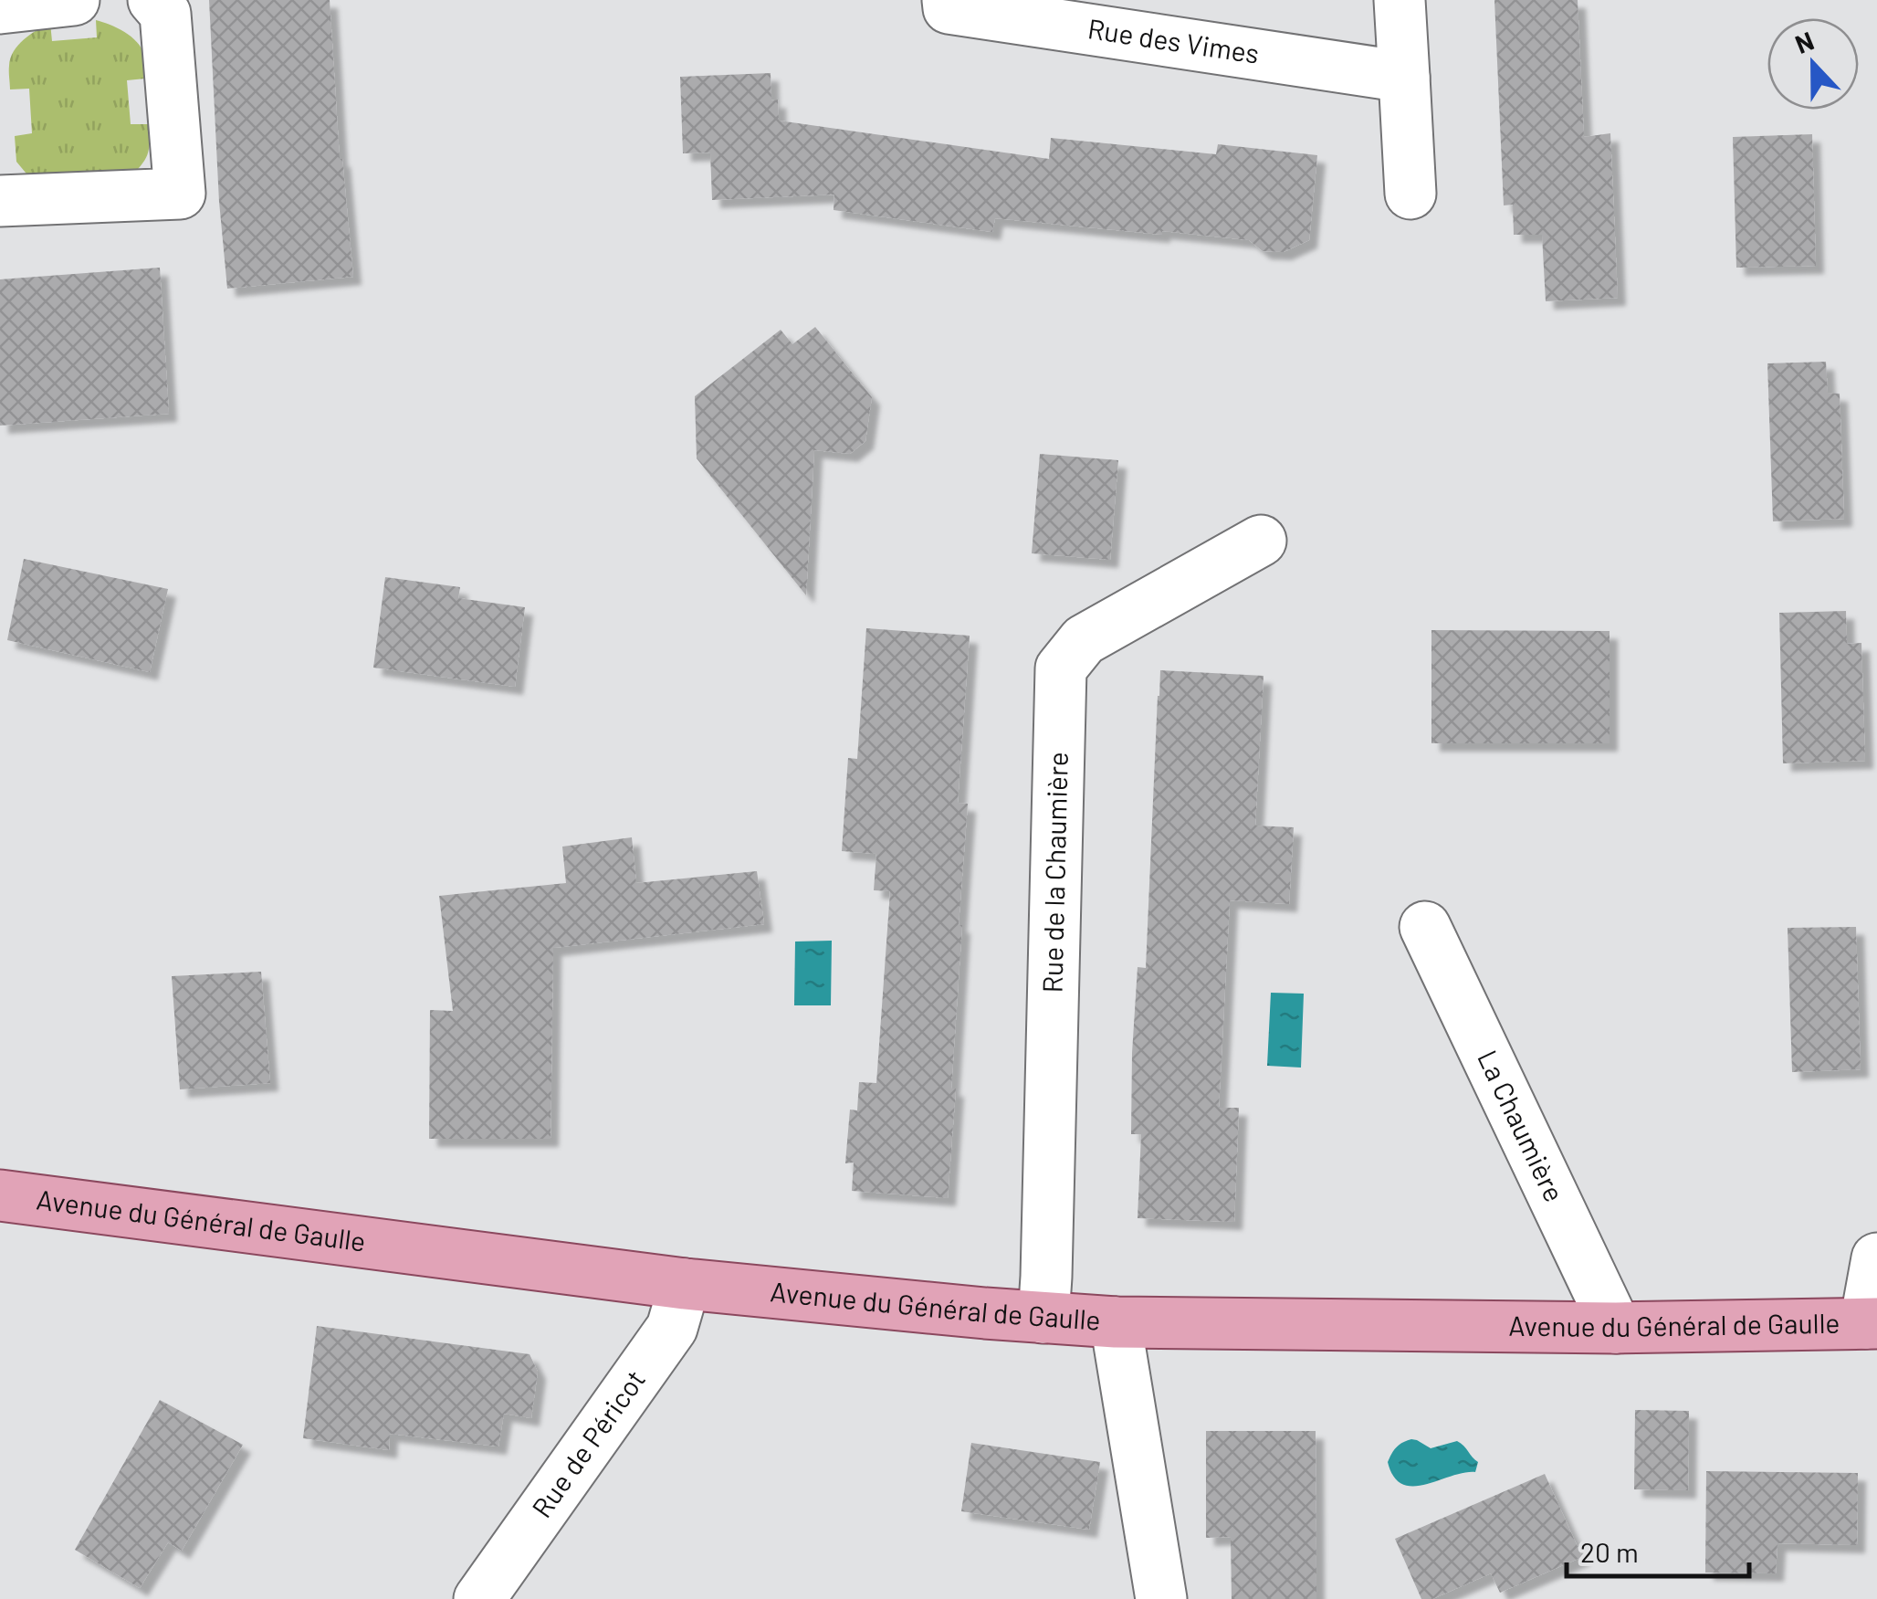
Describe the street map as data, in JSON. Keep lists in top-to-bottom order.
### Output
{
  "streets": {
    "main road": ["Avenue du Général de Gaulle"],
    "street": [
      "Rue des Vimes",
      "Rue de la Chaumière",
      "La Chaumière",
      "Rue de Péricot"
    ]
  },
  "crossings": [
    ["Rue de la Chaumière", "Avenue du Général de Gaulle"],
    ["La Chaumière", "Avenue du Général de Gaulle"],
    ["Avenue du Général de Gaulle", "Rue de Péricot"]
  ],
  "scale_bar": "20 m",
  "north": "top"
}
